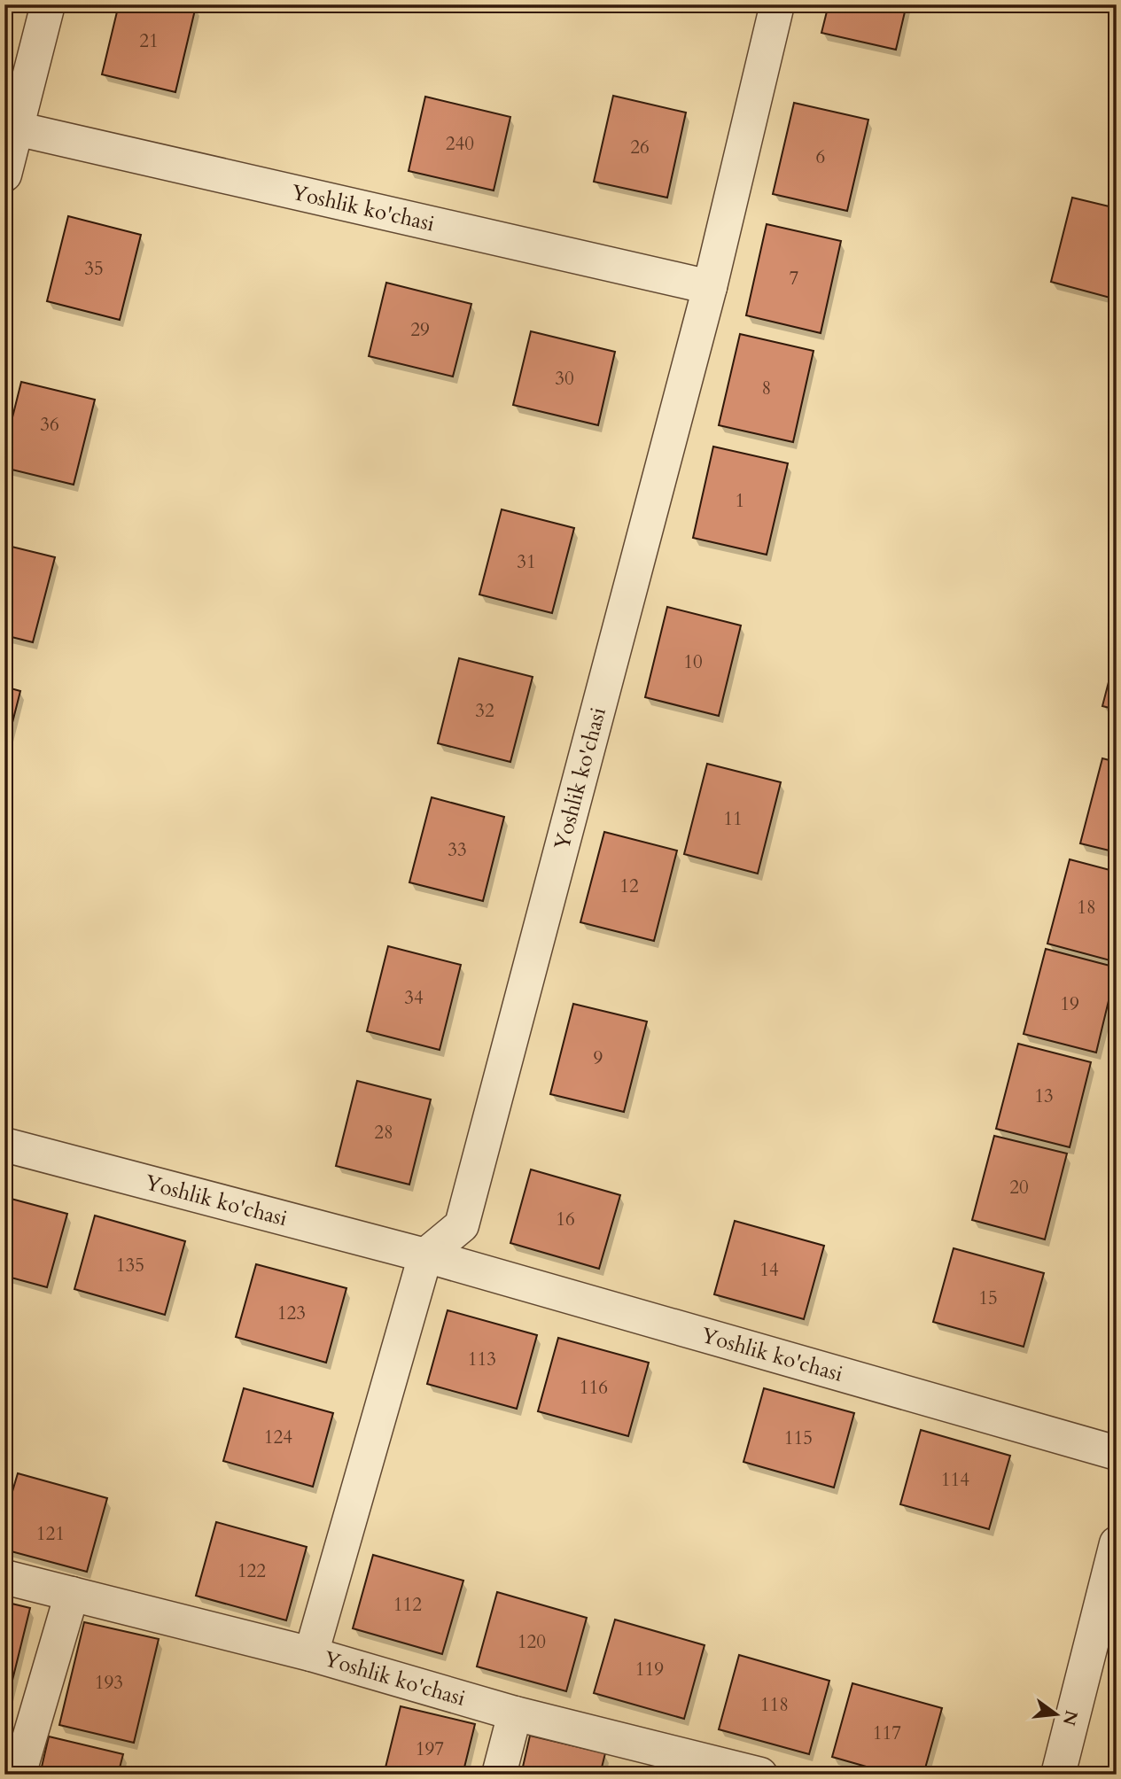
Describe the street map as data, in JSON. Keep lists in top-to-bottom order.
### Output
{
  "streets": {
    "street": ["Yoshlik ko'chasi"]
  },
  "house_numbers": [
    "21",
    "240",
    "26",
    "6",
    "35",
    "7",
    "29",
    "30",
    "8",
    "36",
    "1",
    "31",
    "10",
    "32",
    "11",
    "33",
    "12",
    "18",
    "34",
    "19",
    "9",
    "13",
    "28",
    "20",
    "16",
    "135",
    "14",
    "15",
    "123",
    "113",
    "116",
    "124",
    "115",
    "114",
    "121",
    "122",
    "112",
    "120",
    "119",
    "193",
    "118",
    "117",
    "197"
  ],
  "north": "right"
}
